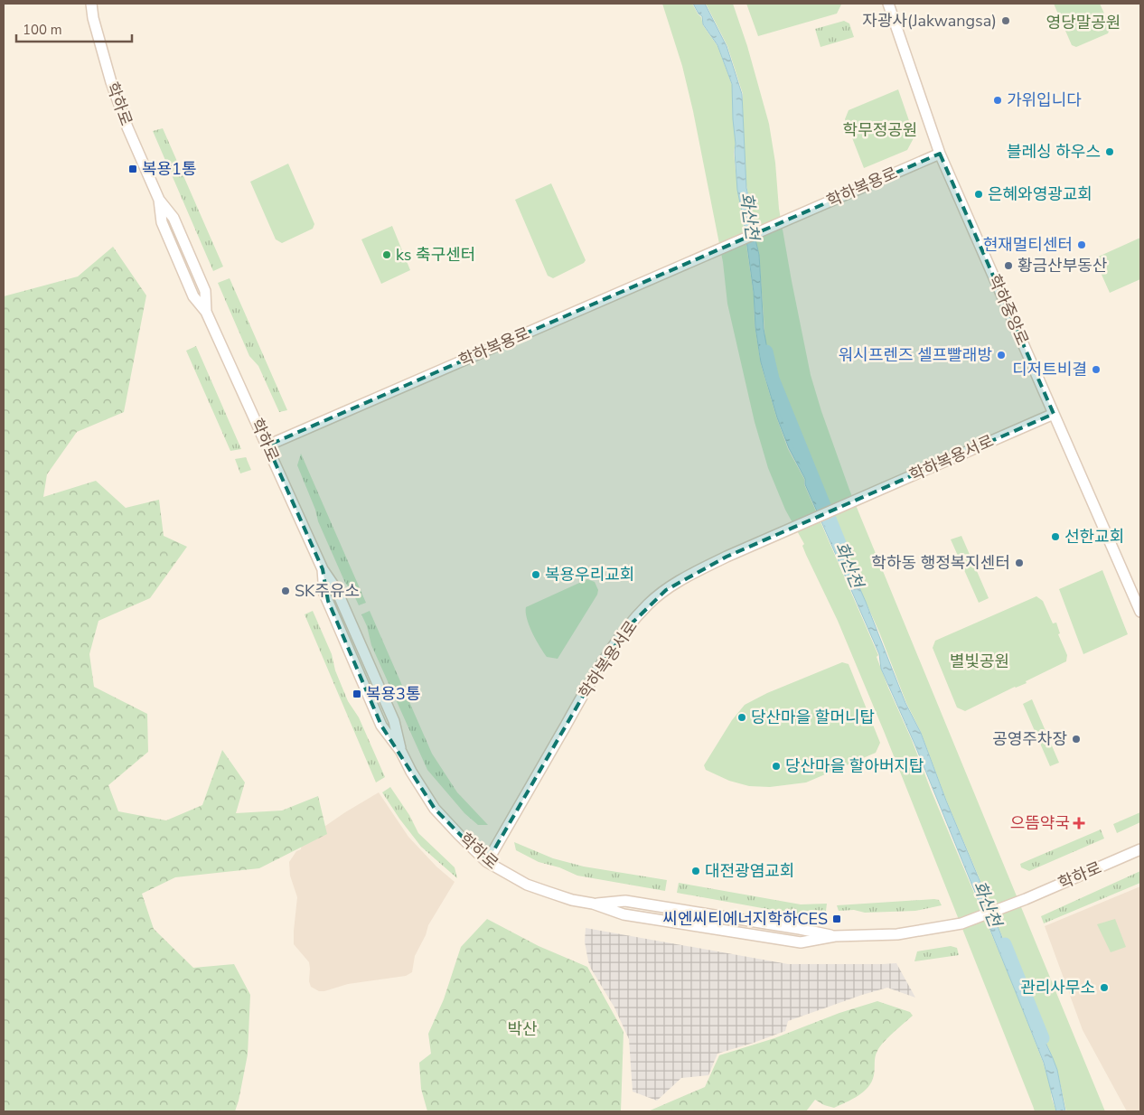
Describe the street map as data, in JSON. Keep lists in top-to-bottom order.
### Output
{
  "streets": {
    "street": [
      "학하로",
      "학하복용로",
      "학하중앙로",
      "학하복용서로"
    ]
  },
  "crossings": [
    ["학하로", "학하복용로"],
    ["학하로", "학하복용서로"],
    ["학하복용로", "학하중앙로"],
    ["학하중앙로", "학하복용서로"]
  ],
  "water": ["화산천"],
  "parks": [
    "영당말공원",
    "학무정공원",
    "별빛공원",
    "박산"
  ],
  "places": {
    "other": [
      "자광사(Jakwangsa)",
      "가위입니다",
      "블레싱 하우스",
      "은혜와영광교회",
      "현재멀티센터",
      "ks 축구센터",
      "황금산부동산",
      "워시프렌즈 셀프빨래방",
      "디저트비결",
      "선한교회",
      "학하동 행정복지센터",
      "복용우리교회",
      "SK주유소",
      "당산마을 할머니탑",
      "공영주차장",
      "당산마을 할아버지탑",
      "대전광염교회",
      "관리사무소"
    ],
    "transit": ["복용1통", "복용3통", "씨엔씨티에너지학하CES"],
    "health": ["으뜸약국"]
  },
  "scale_bar": "100 m"
}
